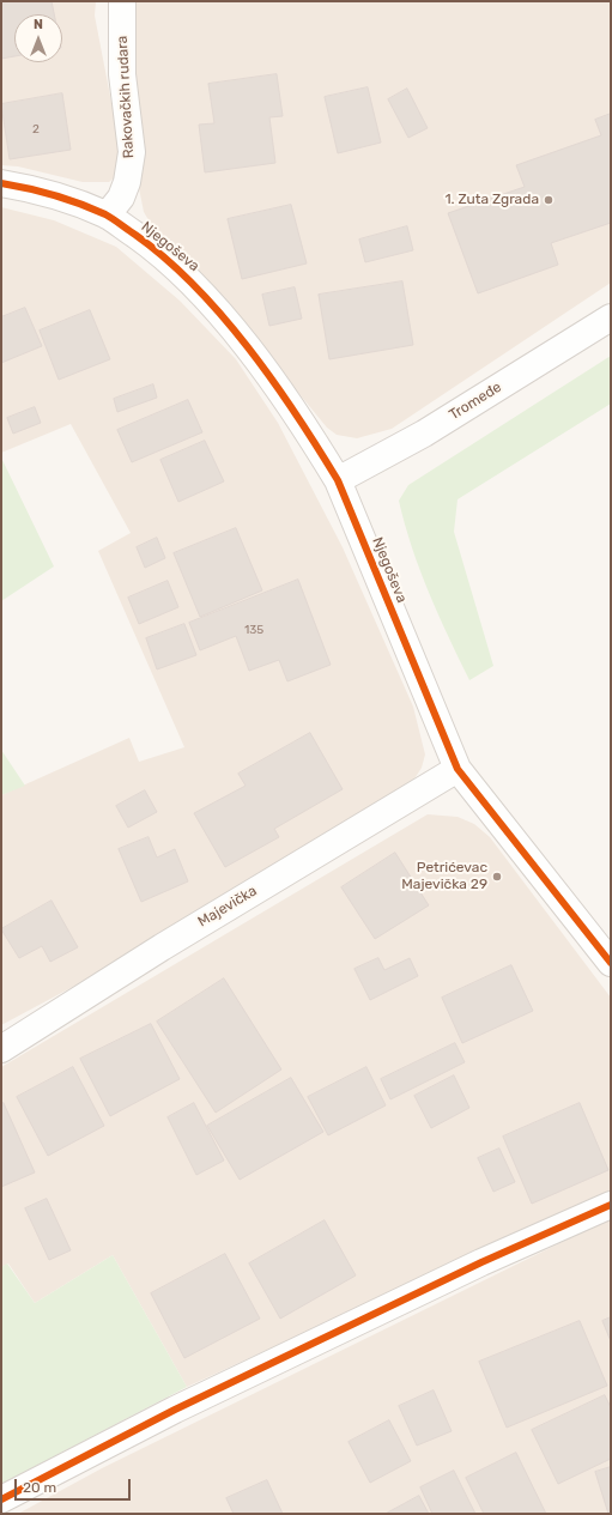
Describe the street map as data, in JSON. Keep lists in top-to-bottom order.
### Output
{
  "streets": {
    "street": [
      "Rakovačkih rudara",
      "Njegoševa",
      "Tromeđe",
      "Majevička"
    ]
  },
  "crossings": [
    ["Rakovačkih rudara", "Njegoševa"],
    ["Njegoševa", "Tromeđe"],
    ["Njegoševa", "Majevička"]
  ],
  "places": ["1. Zuta Zgrada", "Petrićevac Majevička 29"],
  "house_numbers": ["2", "135"],
  "scale_bar": "20 m",
  "north": "top"
}
